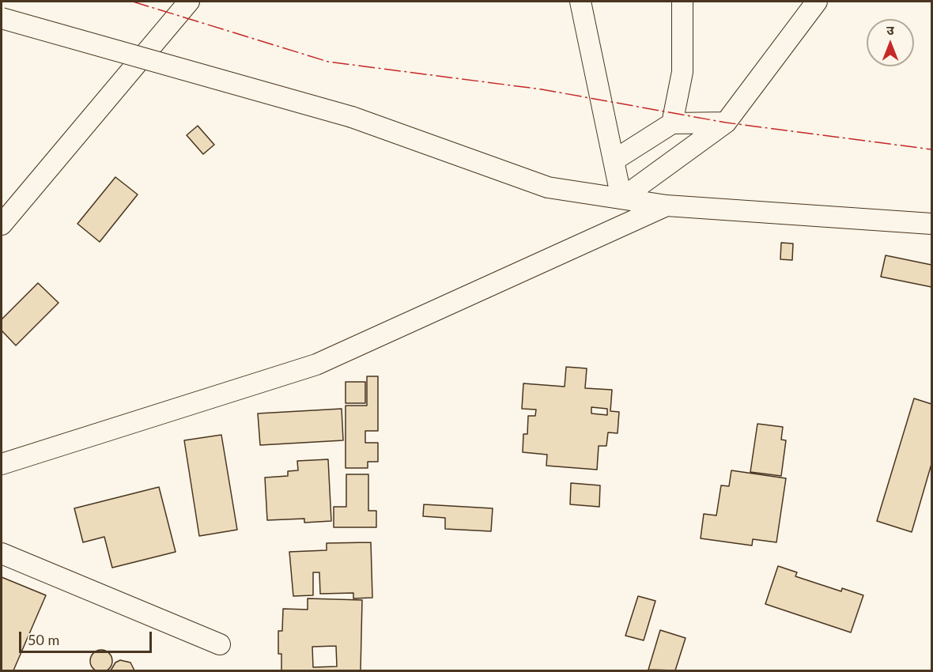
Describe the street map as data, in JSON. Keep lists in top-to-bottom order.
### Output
{
  "scale_bar": "50 m",
  "north": "top"
}
